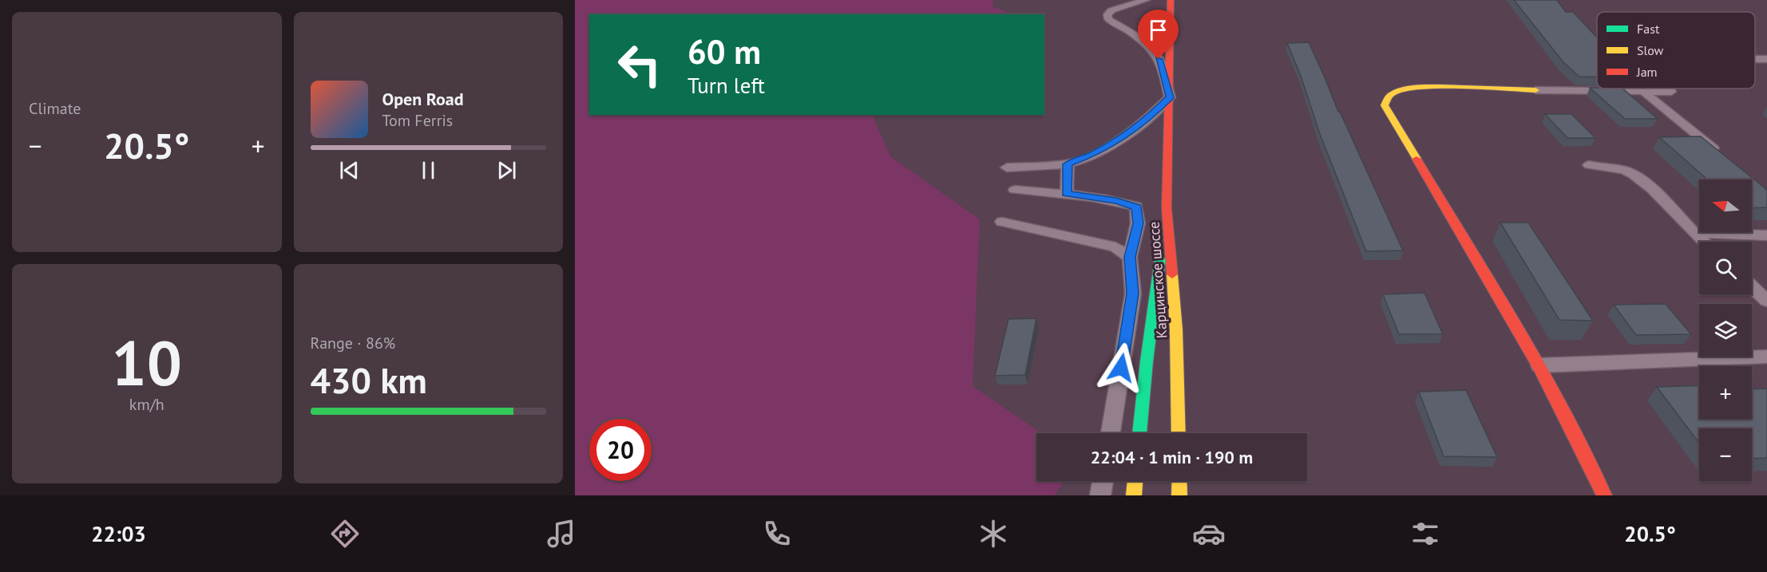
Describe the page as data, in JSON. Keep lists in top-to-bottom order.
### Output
{
  "streets": {
    "main road": ["Карцинское шоссе"]
  },
  "legend": ["Fast", "Slow", "Jam"],
  "north": "left",
  "page": {
    "tile": [
      "Climate",
      ["10", "km/h"],
      ["Range · 86%", "430 km"]
    ],
    "turn": ["60 m", "Turn left"],
    "song": ["Open Road", "Tom Ferris"],
    "heat": ["−", "20.5°", "+"],
    "map_buttons": ["+", "−"],
    "limit": "20",
    "trip": "22:04 · 1 min · 190 m",
    "tabs": ["22:03", "20.5°"]
  }
}
